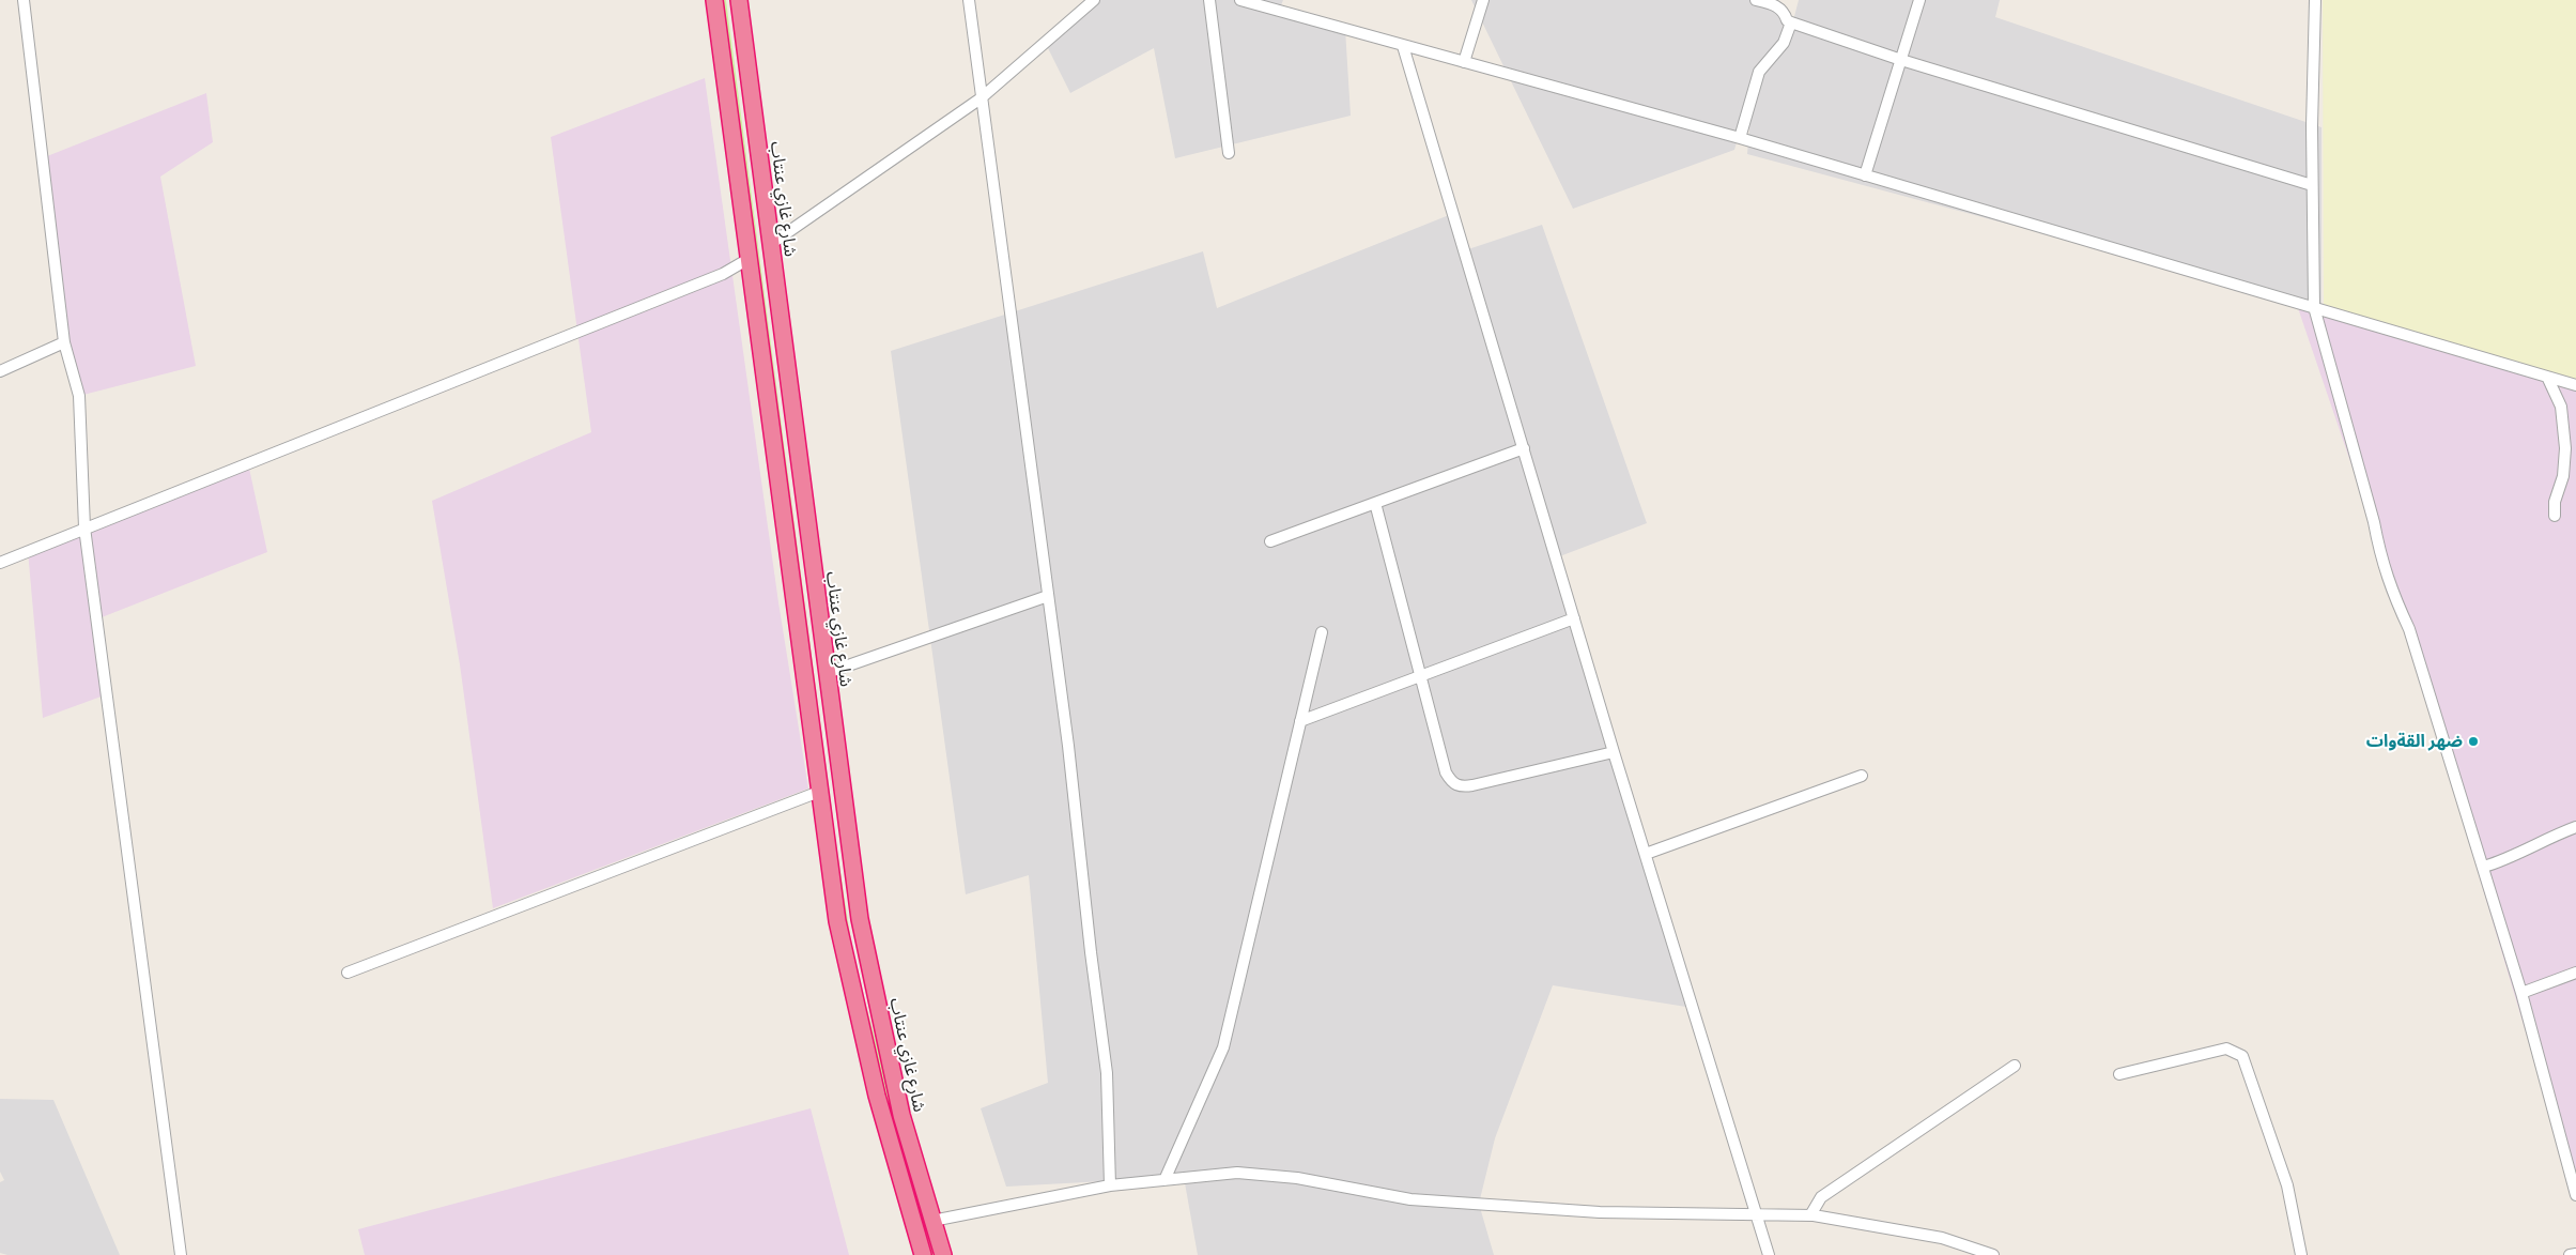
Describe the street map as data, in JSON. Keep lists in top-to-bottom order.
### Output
{
  "streets": {
    "highway": ["شارع غازي عنتاب"]
  },
  "places": ["ضهر القةوات"]
}
